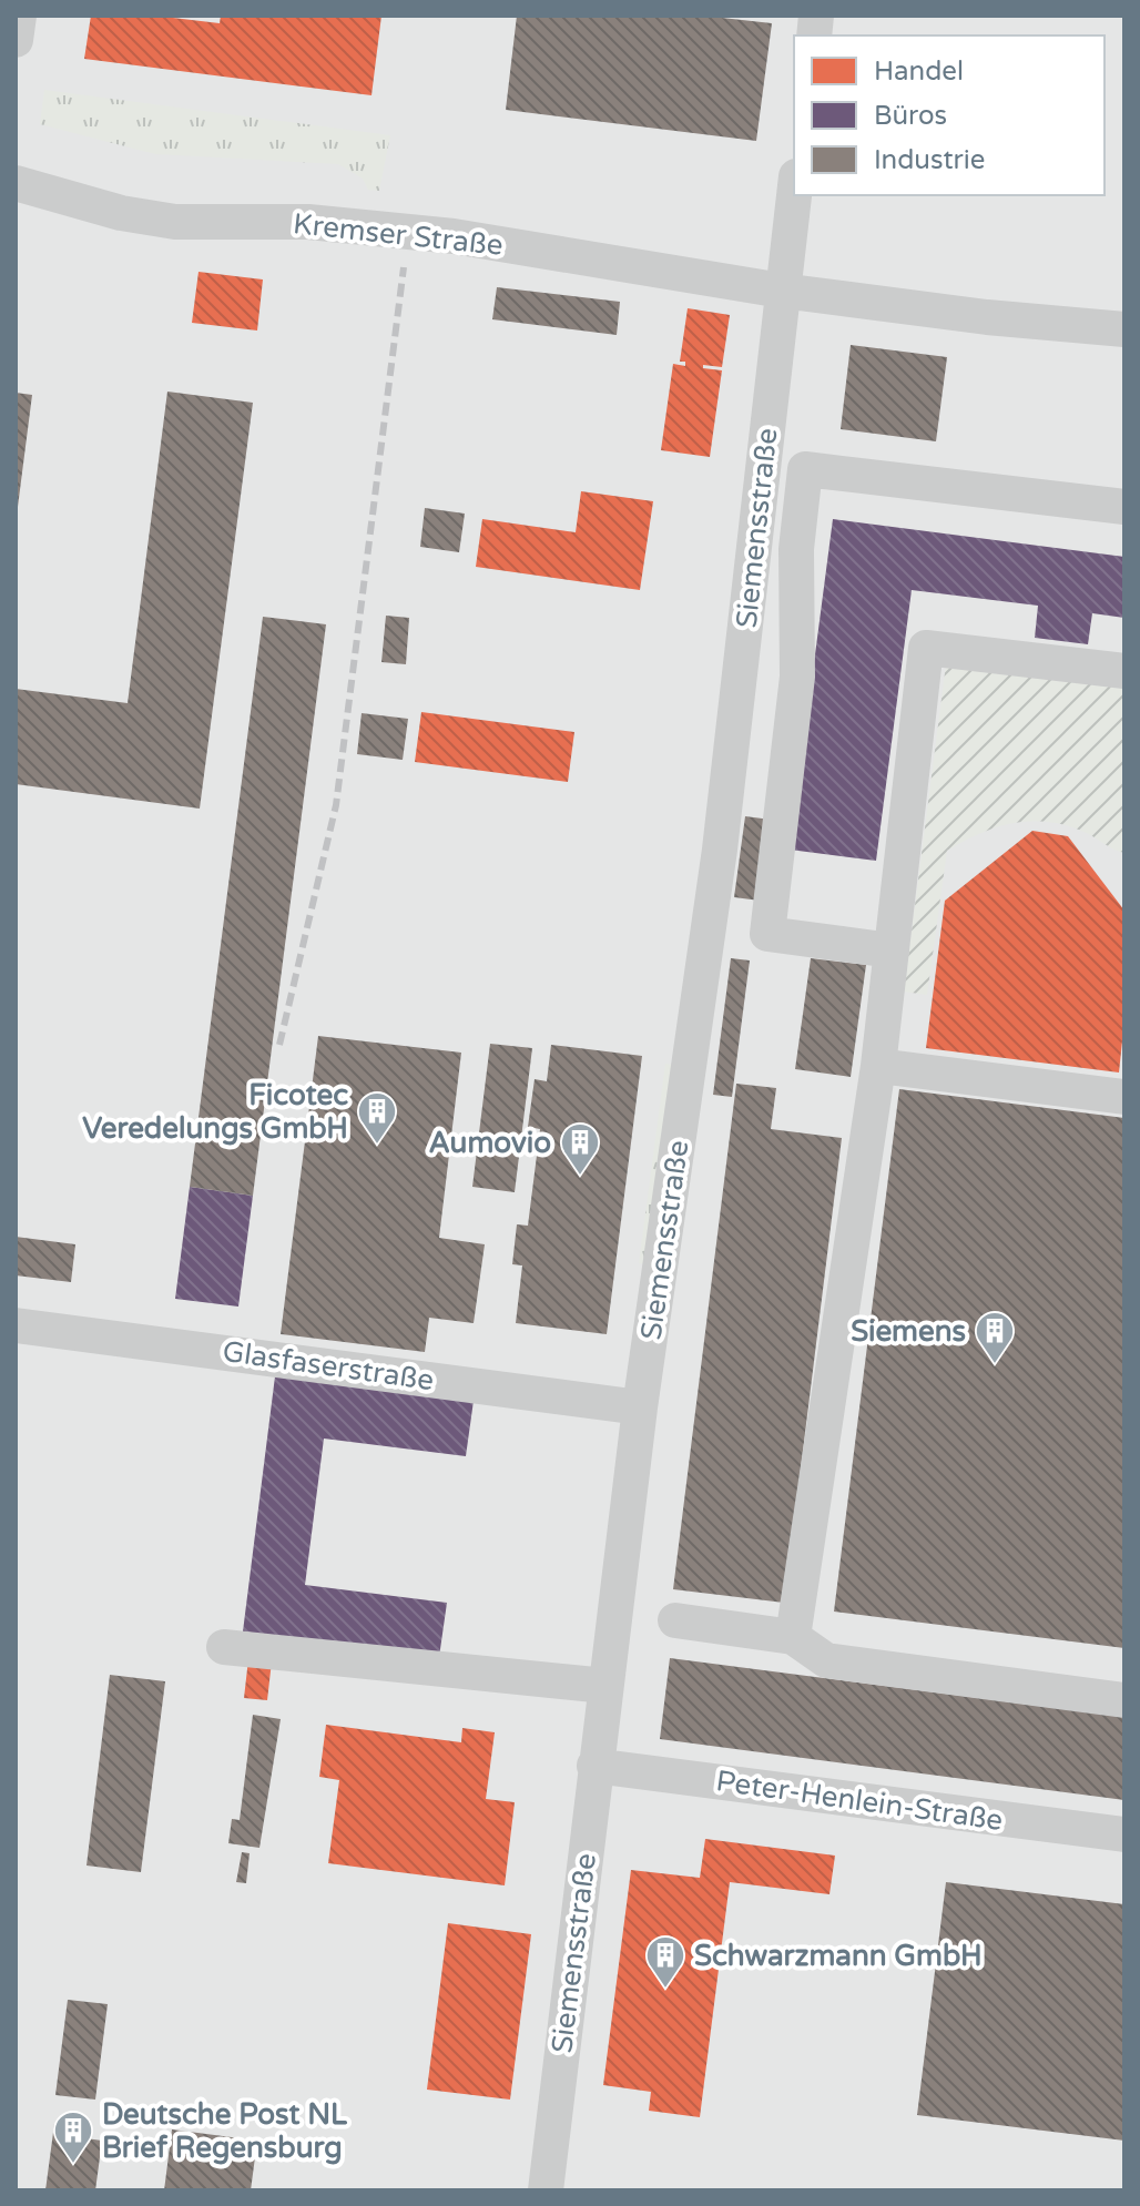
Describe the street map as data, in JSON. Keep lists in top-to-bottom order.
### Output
{
  "streets": {
    "street": [
      "Kremser Straße",
      "Siemensstraße",
      "Glasfaserstraße",
      "Peter-Henlein-Straße"
    ]
  },
  "crossings": [
    ["Kremser Straße", "Siemensstraße"],
    ["Siemensstraße", "Glasfaserstraße"],
    ["Siemensstraße", "Peter-Henlein-Straße"]
  ],
  "places": {
    "building": [
      "Ficotec Veredelungs GmbH",
      "Aumovio",
      "Siemens",
      "Schwarzmann GmbH",
      "Deutsche Post NL Brief Regensburg"
    ]
  },
  "legend": ["Handel", "Büros", "Industrie"]
}
